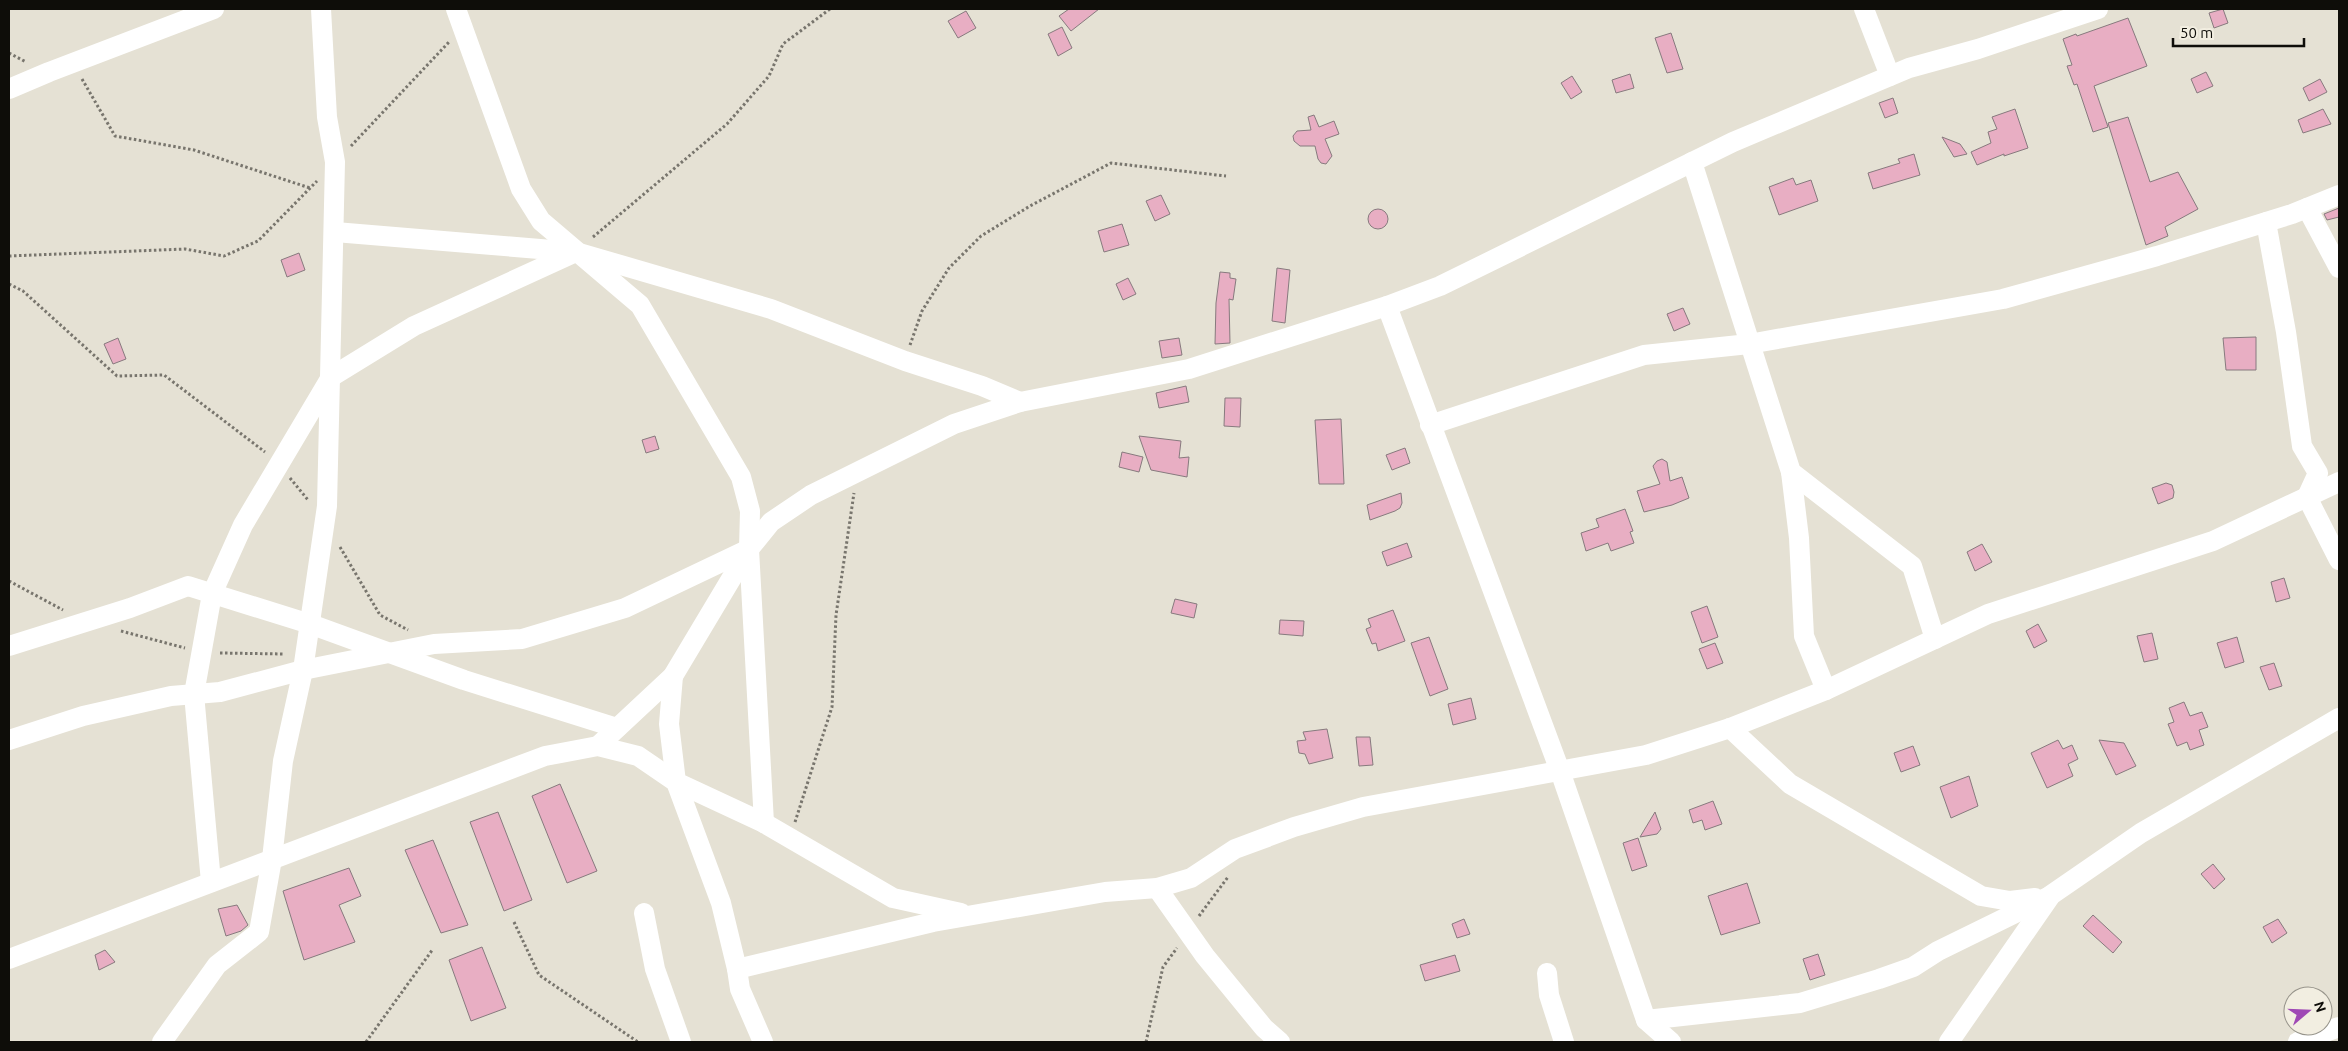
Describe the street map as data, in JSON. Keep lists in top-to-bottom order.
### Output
{
  "scale_bar": "50 m",
  "north": "right"
}
